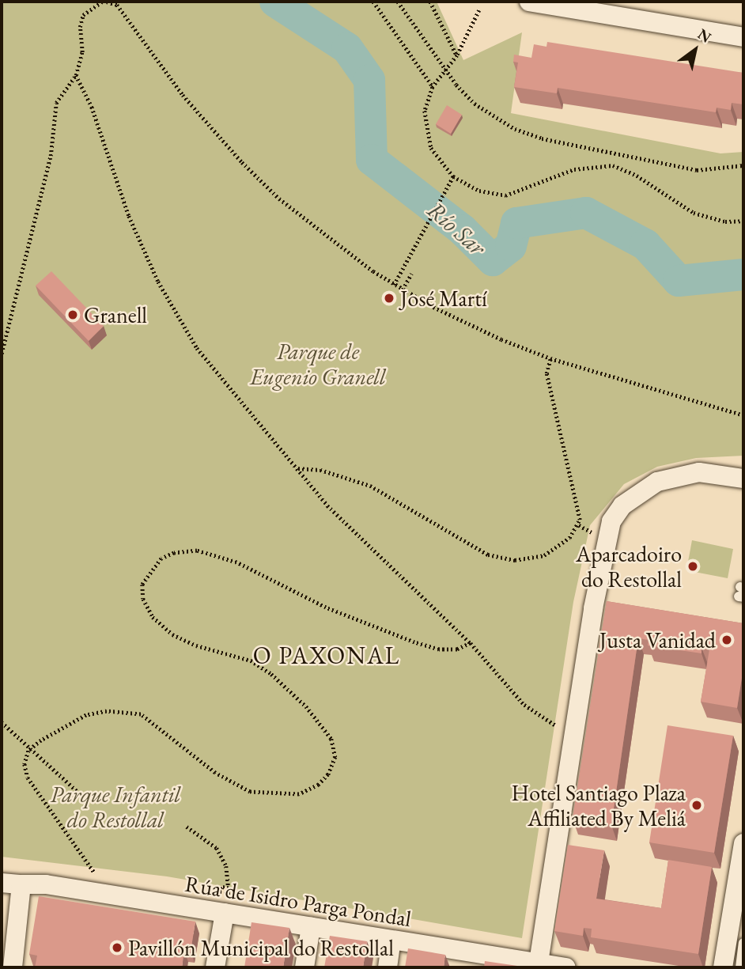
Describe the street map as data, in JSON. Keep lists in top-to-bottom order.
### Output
{
  "streets": {
    "street": ["Rúa de Isidro Parga Pondal"]
  },
  "districts": ["O PAXONAL"],
  "water": ["Río Sar"],
  "parks": ["Parque de Eugenio Granell", "Parque Infantil do Restollal"],
  "places": [
    "José Martí",
    "Granell",
    "Aparcadoiro do Restollal",
    "Justa Vanidad",
    "Hotel Santiago Plaza Affiliated By Meliá",
    "Pavillón Municipal do Restollal"
  ],
  "north": "top right"
}
